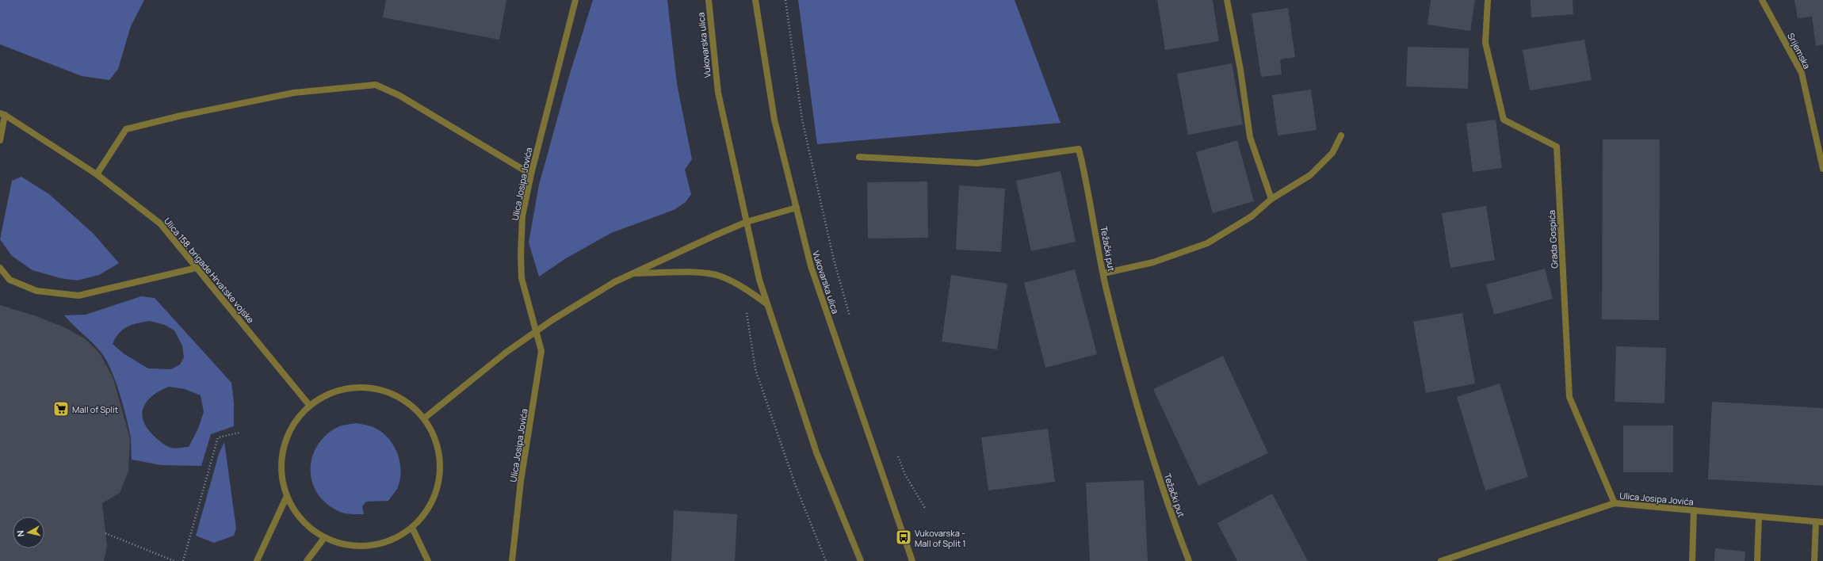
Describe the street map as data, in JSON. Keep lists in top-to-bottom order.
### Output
{
  "streets": {
    "street": [
      "Vukovarska ulica",
      "Srijemska",
      "Ulica Josipa Jovića",
      "Grada Gospića",
      "Težački put",
      "Ulica 158. brigade Hrvatske vojske"
    ]
  },
  "crossings": [
    ["Ulica Josipa Jovića", "Grada Gospića"]
  ],
  "places": {
    "supermarket": ["Mall of Split"],
    "bus stop": ["Vukovarska - Mall of Split 1"]
  },
  "north": "left"
}
